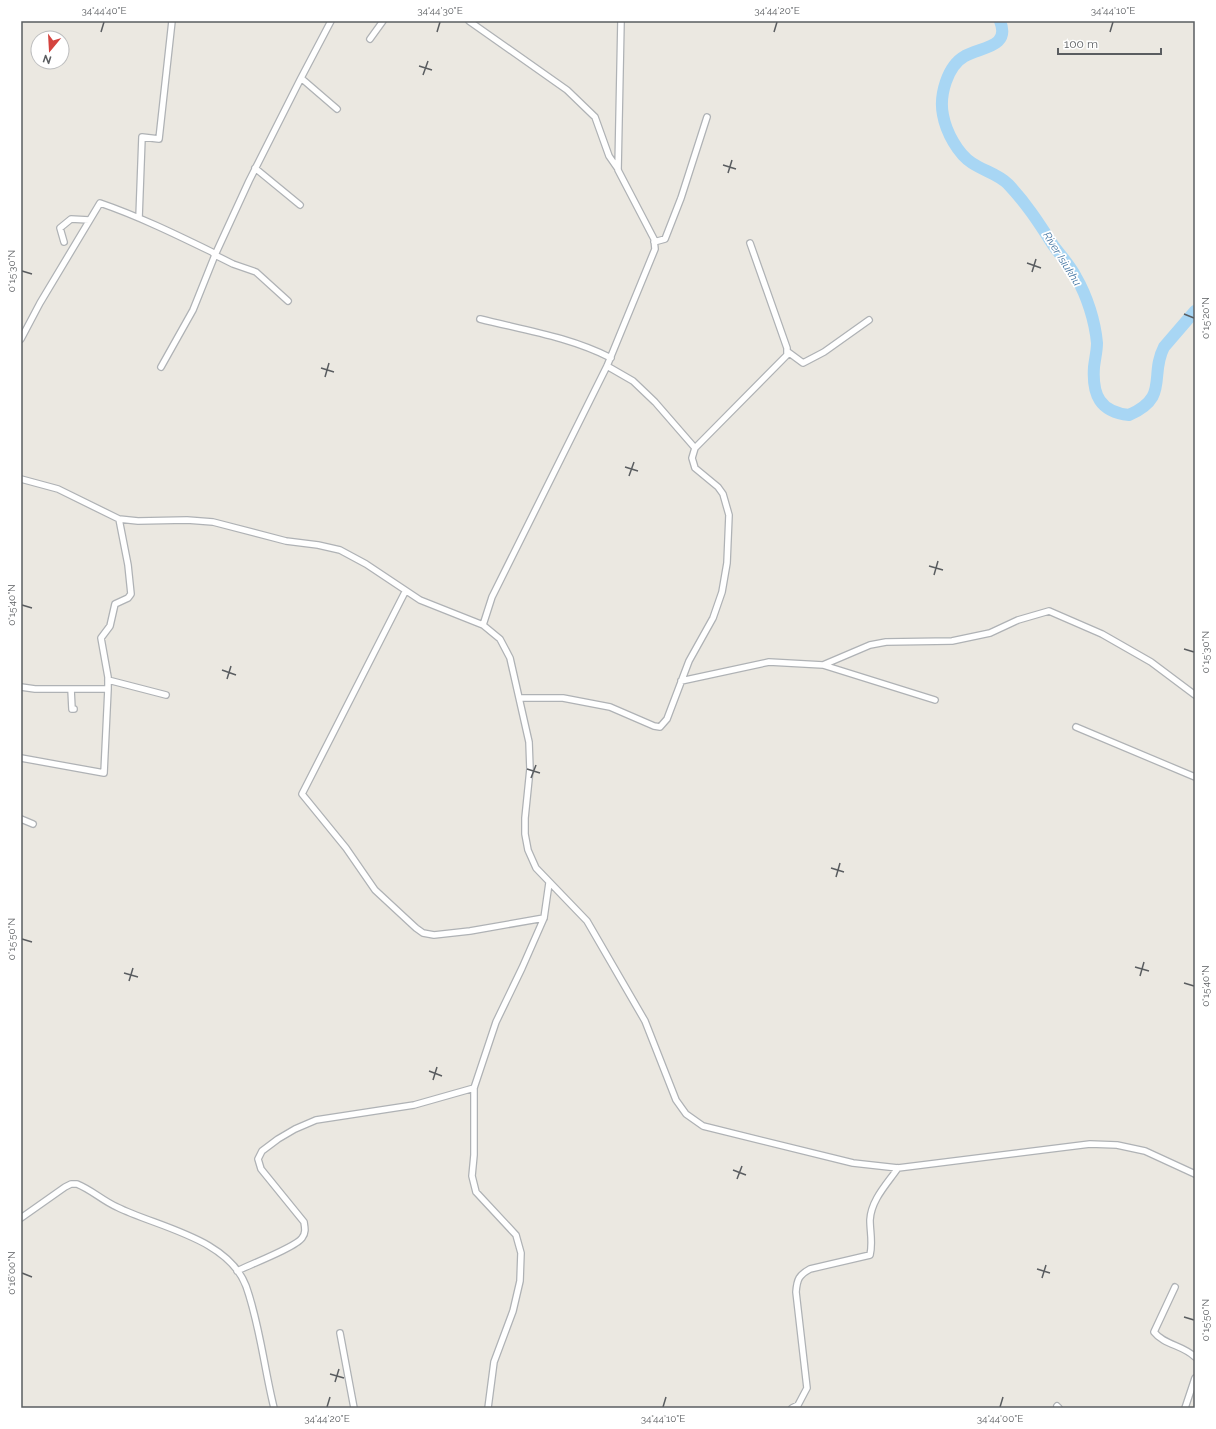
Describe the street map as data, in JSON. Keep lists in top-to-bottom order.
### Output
{
  "water": ["River Isiukhu"],
  "scale_bar": "100 m",
  "north": "bottom",
  "coordinates": [
    "34°44'40\"E",
    "34°44'30\"E",
    "34°44'20\"E",
    "34°44'10\"E",
    "0°15'30\"N",
    "0°15'20\"N",
    "0°15'40\"N",
    "0°15'50\"N",
    "0°16'00\"N",
    "34°44'00\"E"
  ]
}
